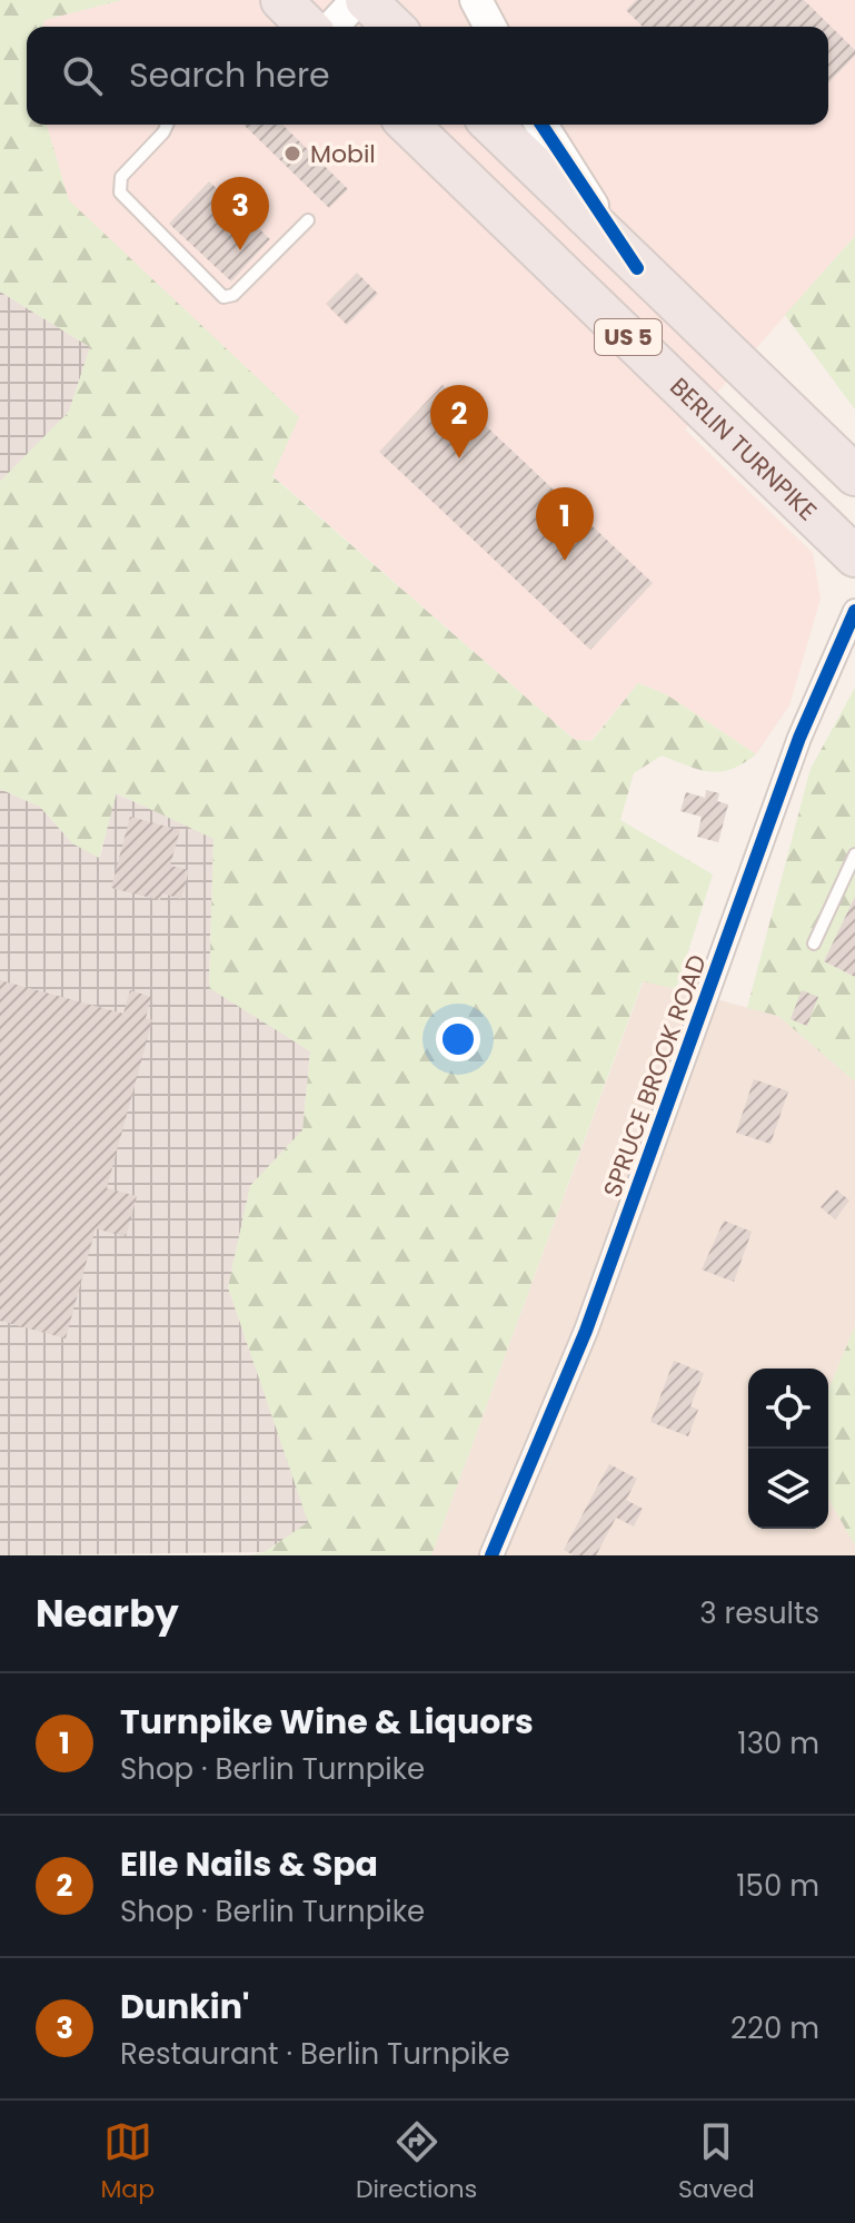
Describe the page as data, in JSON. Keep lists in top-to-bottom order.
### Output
{
  "streets": {
    "highway": ["US 5", "BERLIN TURNPIKE"],
    "street": ["SPRUCE BROOK ROAD"]
  },
  "places": ["Mobil"],
  "page": {
    "search": "Search here",
    "pins": ["3", "2", "1"],
    "heading": ["Nearby", "3 results"],
    "list": [
      {
        "mark": "1",
        "name": "Turnpike Wine & Liquors",
        "note": "Shop · Berlin Turnpike",
        "value": "130 m"
      },
      {
        "mark": "2",
        "name": "Elle Nails & Spa",
        "note": "Shop · Berlin Turnpike",
        "value": "150 m"
      },
      {
        "mark": "3",
        "name": "Dunkin'",
        "note": "Restaurant · Berlin Turnpike",
        "value": "220 m"
      }
    ],
    "nav": ["Map", "Directions", "Saved"]
  }
}
